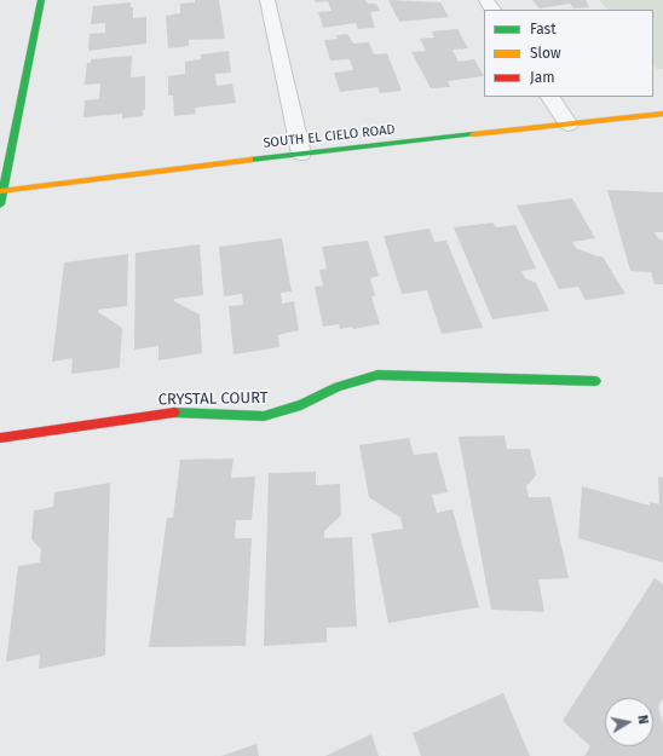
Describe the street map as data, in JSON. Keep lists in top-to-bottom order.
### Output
{
  "streets": {
    "street": ["SOUTH EL CIELO ROAD", "CRYSTAL COURT"]
  },
  "legend": ["Fast", "Slow", "Jam"],
  "north": "right"
}
